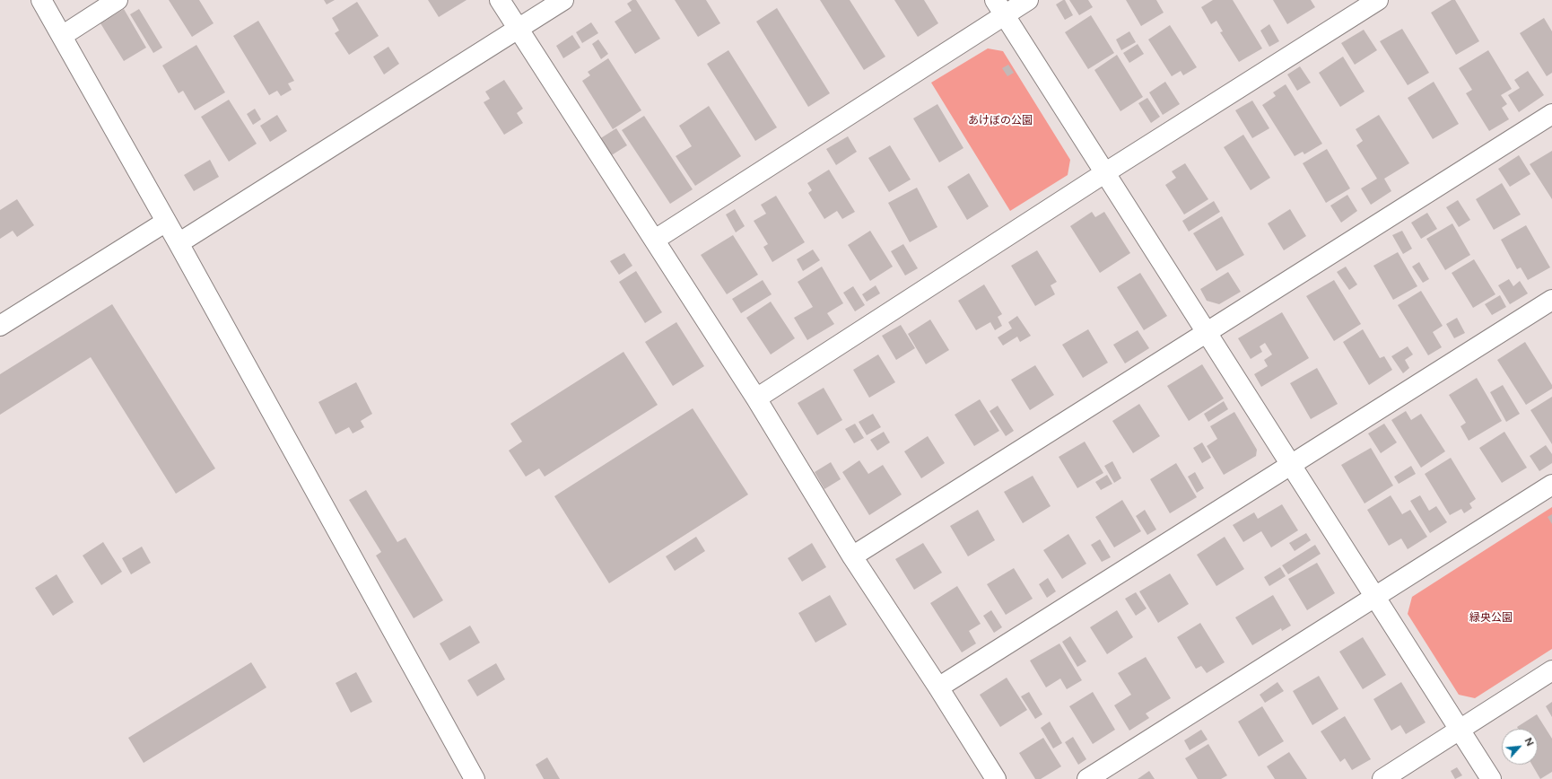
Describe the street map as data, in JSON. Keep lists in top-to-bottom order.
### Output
{
  "parks": ["あけぼの公園", "緑央公園"],
  "north": "top right"
}
